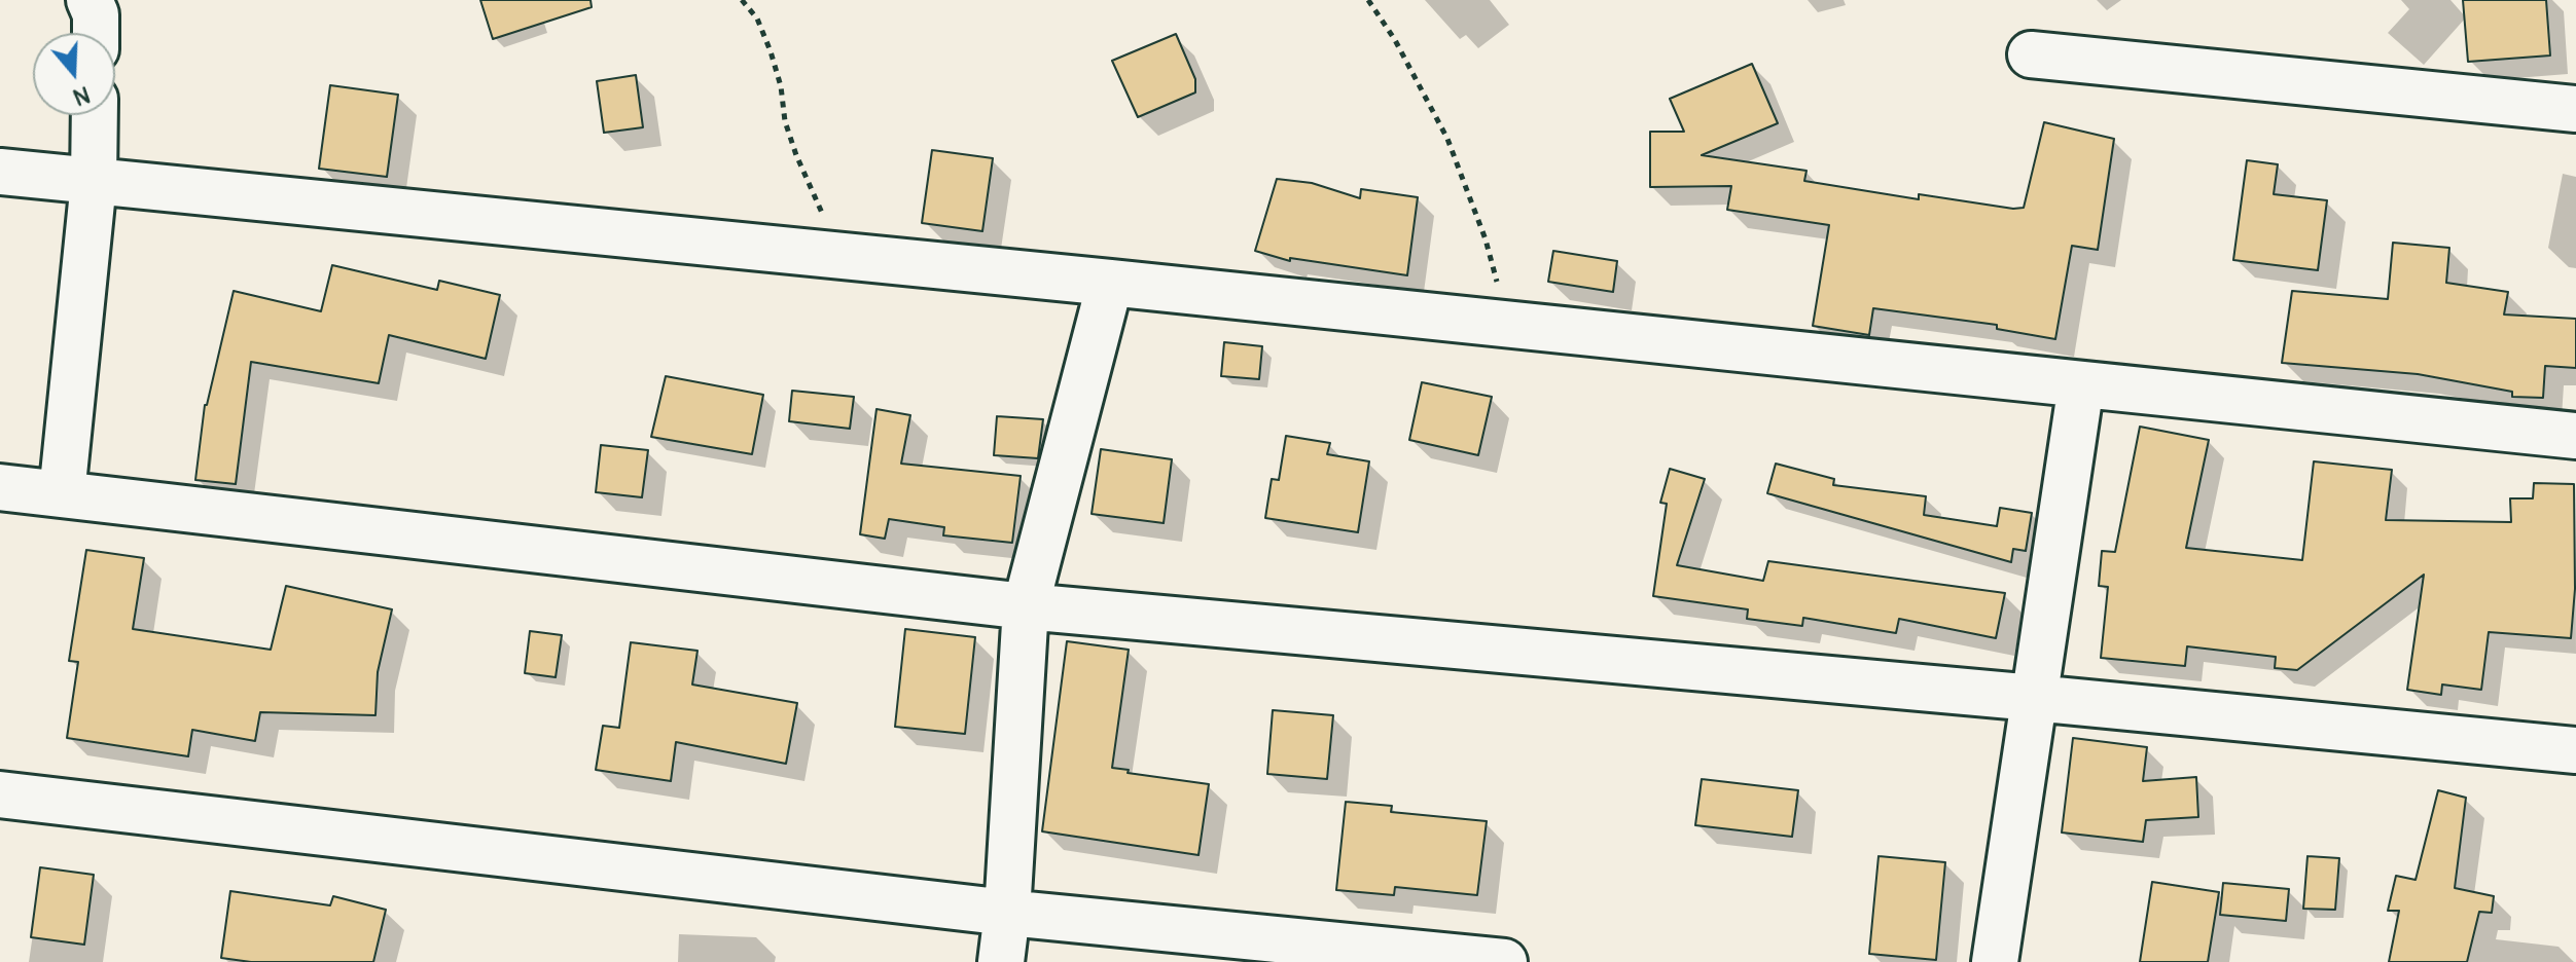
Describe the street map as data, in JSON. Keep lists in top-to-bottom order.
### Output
{
  "north": "bottom"
}
